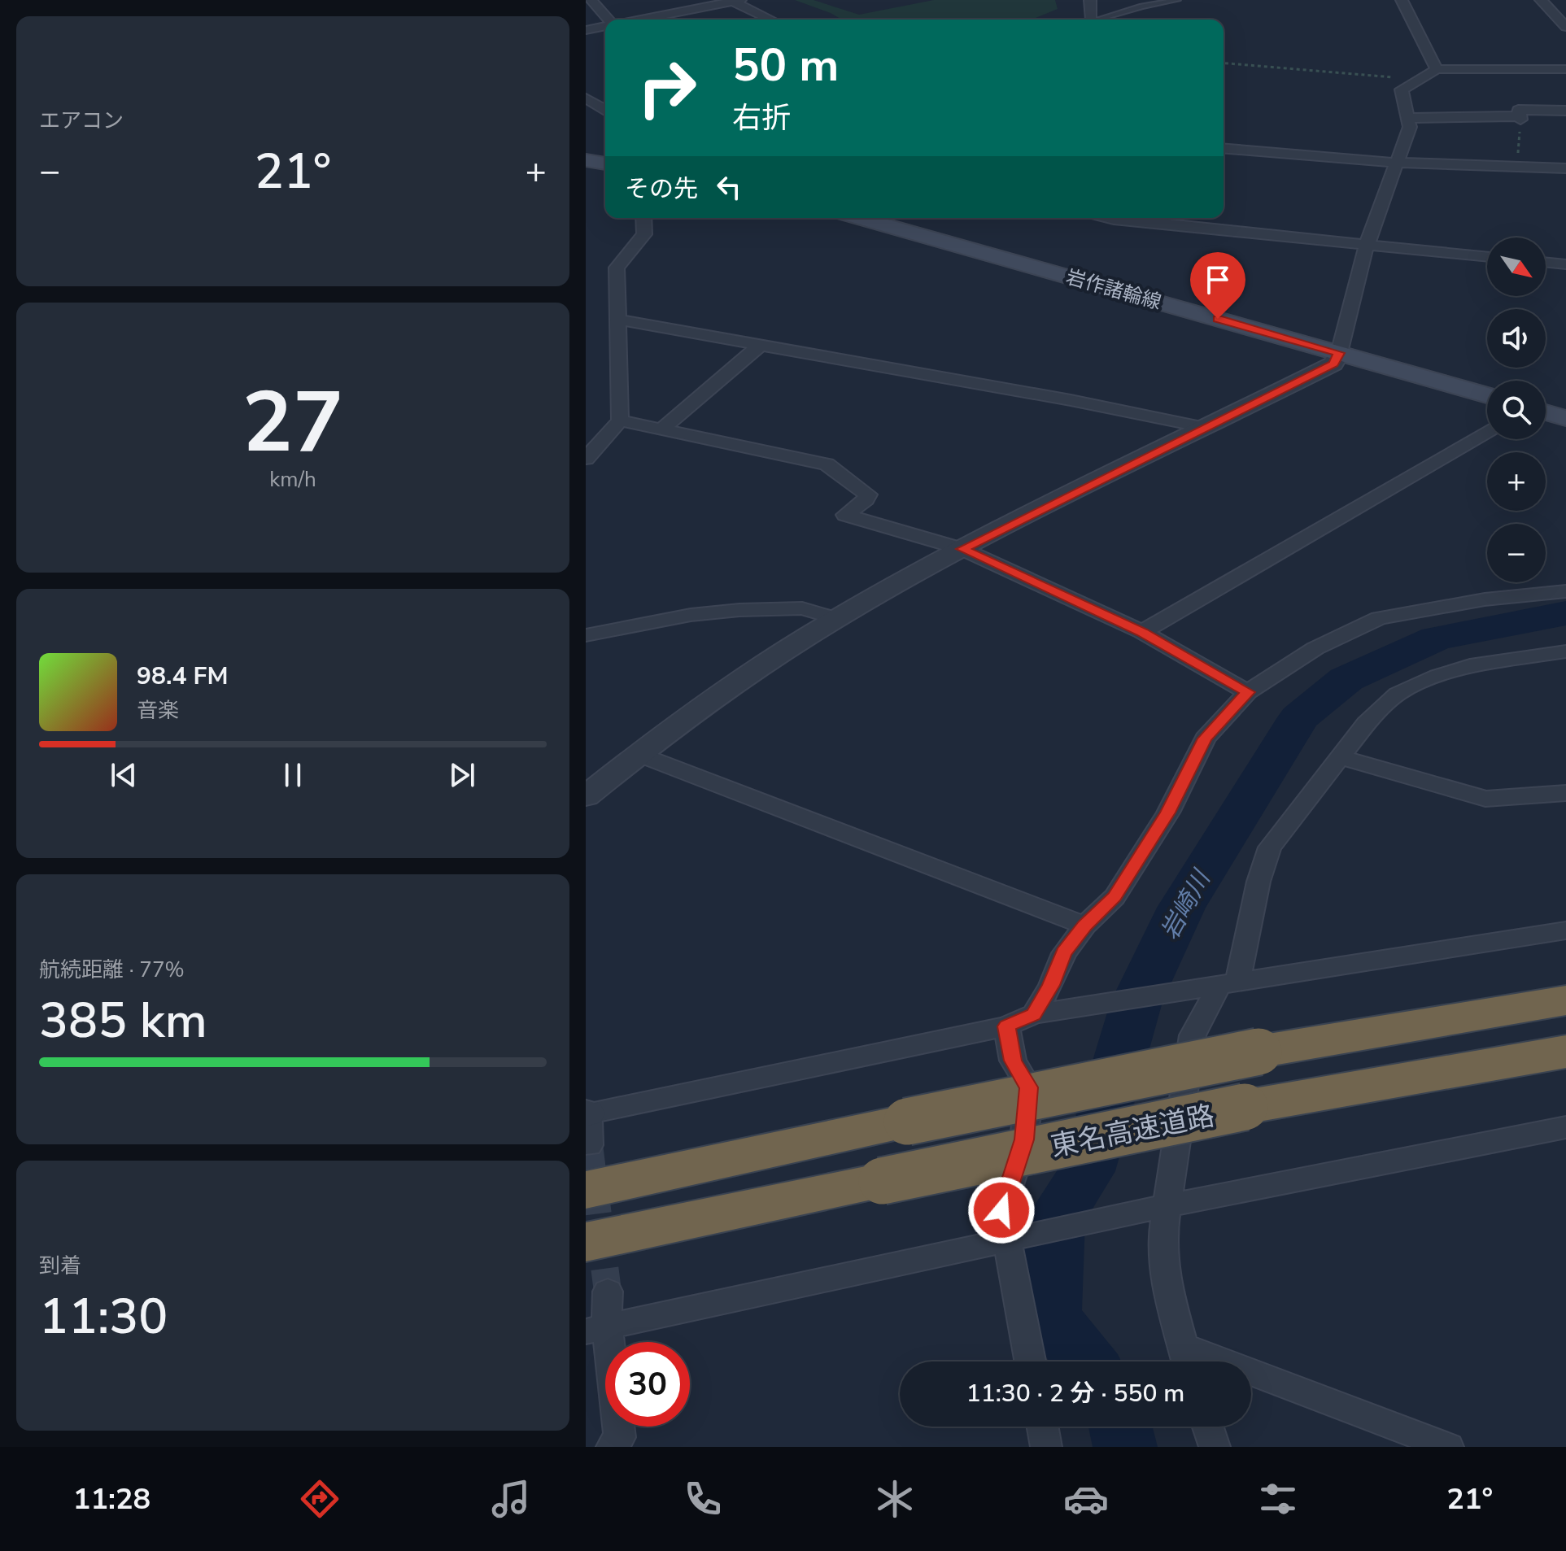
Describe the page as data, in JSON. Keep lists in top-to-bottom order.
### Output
{
  "streets": {
    "highway": ["東名高速道路"],
    "main road": ["岩作諸輪線"]
  },
  "water": ["岩崎川"],
  "north": "bottom right",
  "page": {
    "tile": [
      "エアコン",
      ["27", "km/h"],
      ["航続距離 · 77%", "385 km"],
      ["到着", "11:30"]
    ],
    "turn": ["50 m", "右折"],
    "heat": ["−", "21°", "+"],
    "then": "その先",
    "map_buttons": ["+", "−"],
    "song": ["98.4 FM", "音楽"],
    "limit": "30",
    "trip": "11:30 · 2 分 · 550 m",
    "tabs": ["11:28", "21°"]
  }
}
